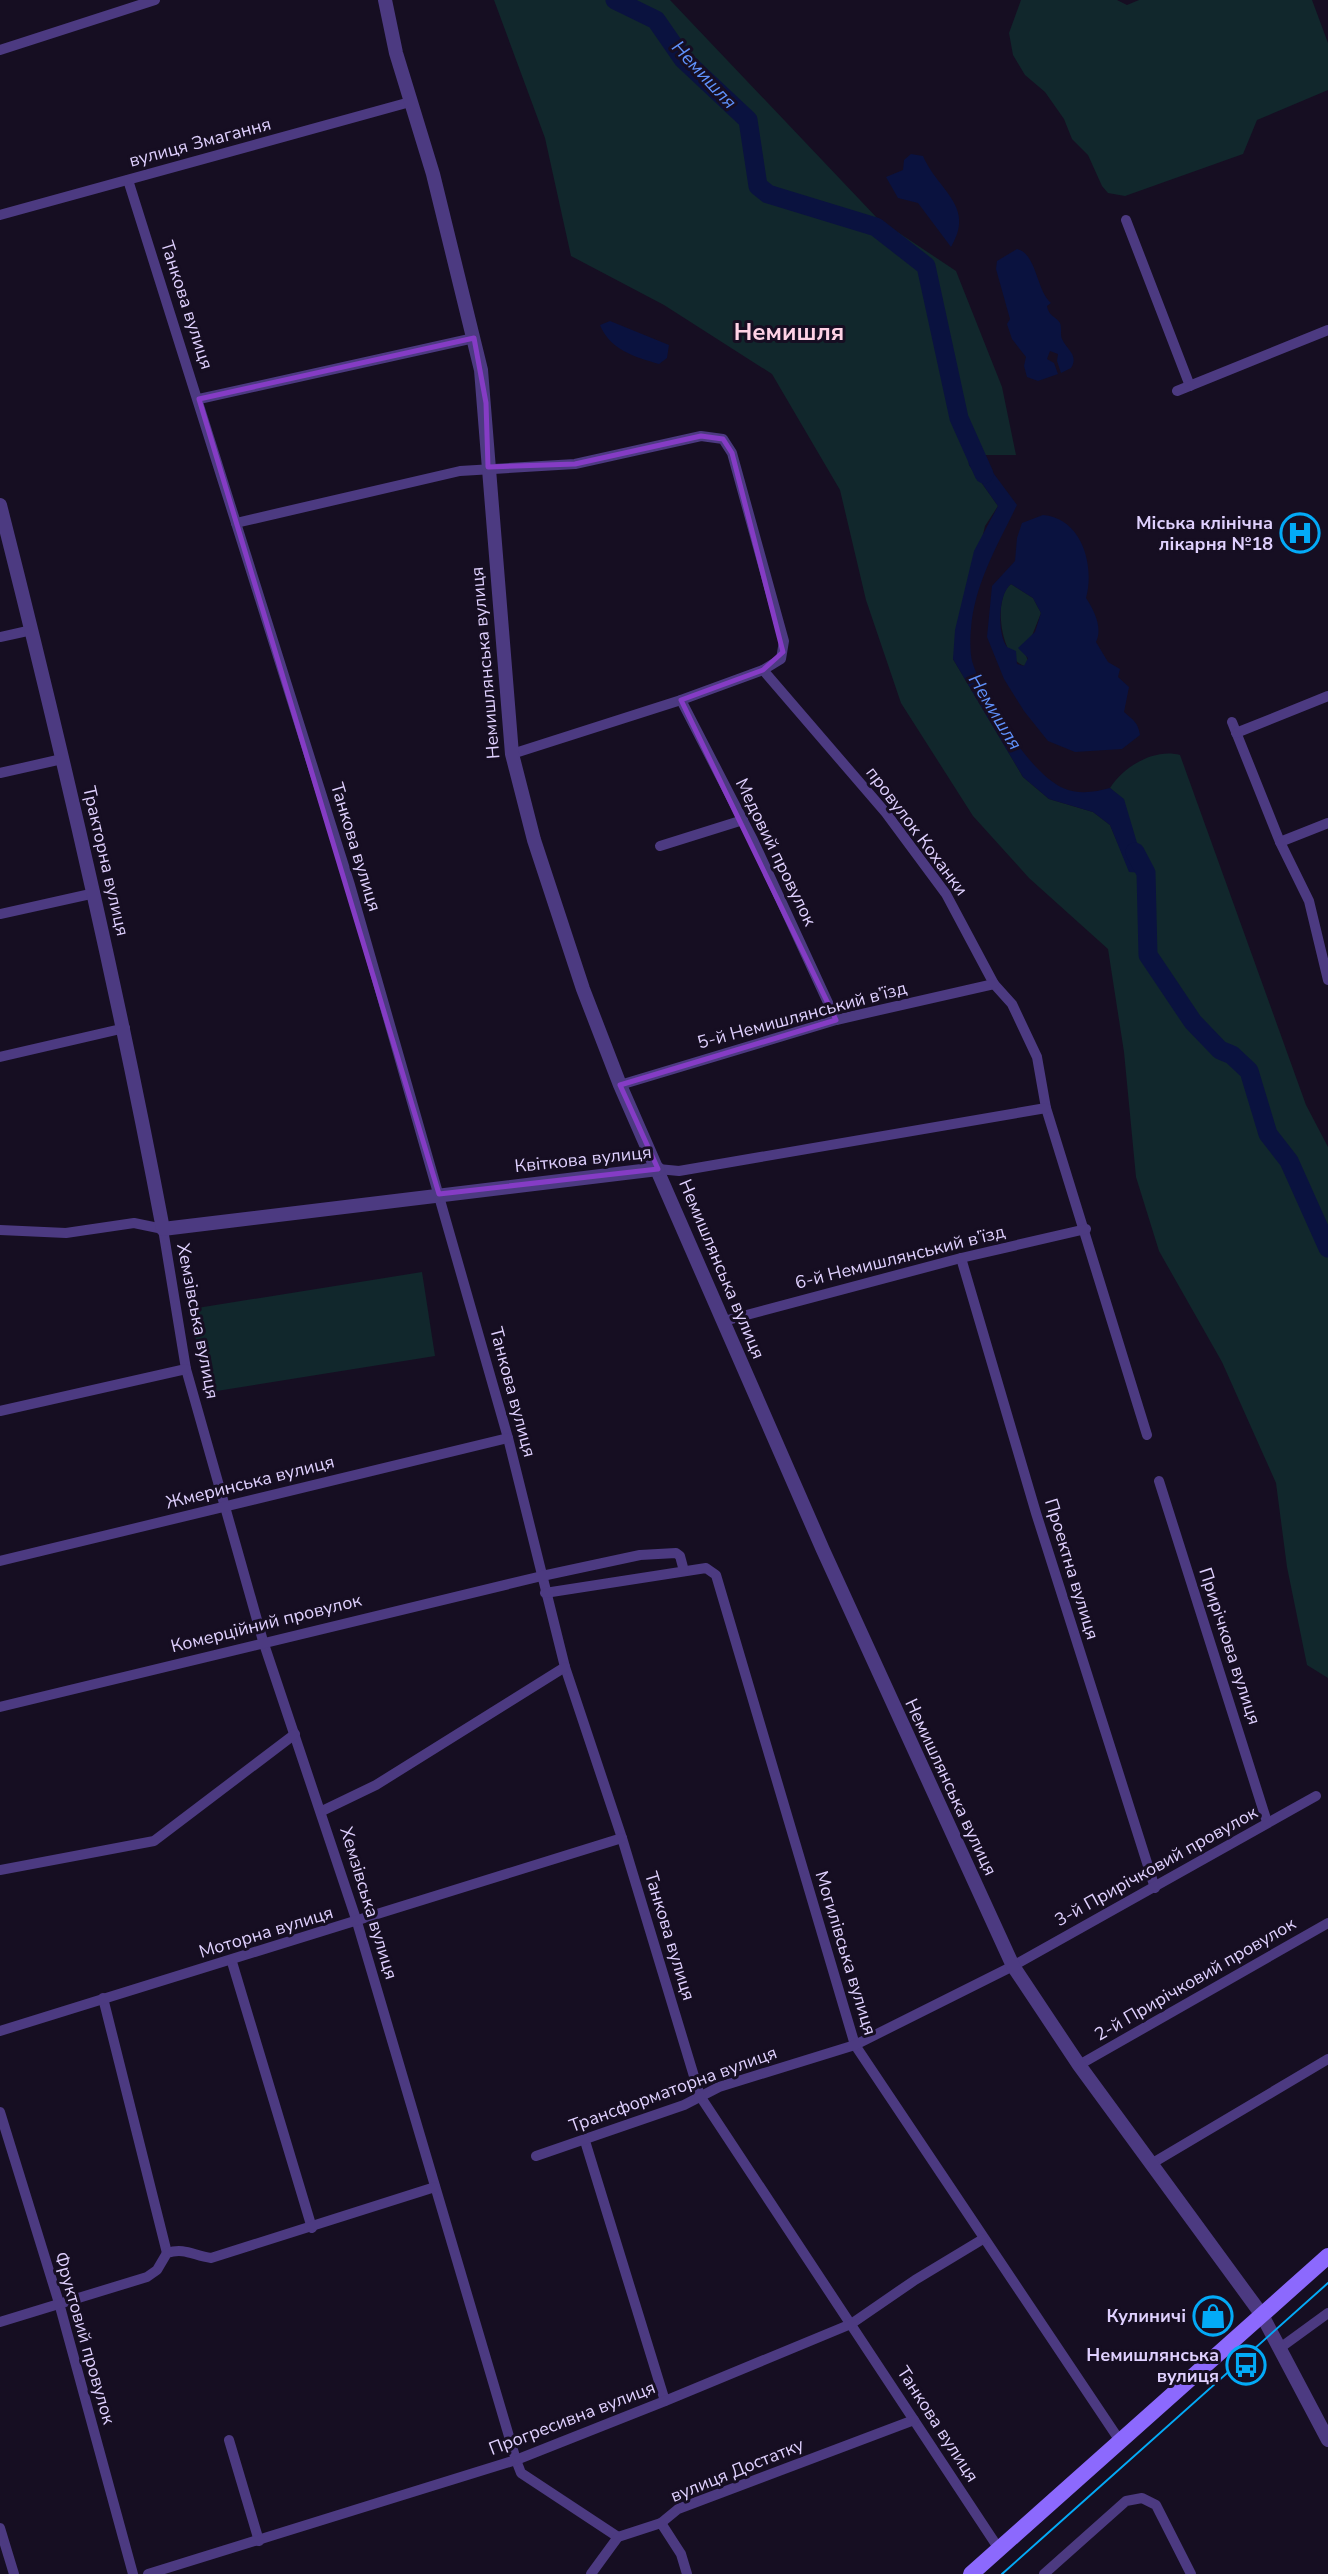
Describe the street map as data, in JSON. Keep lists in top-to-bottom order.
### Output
{
  "streets": {
    "street": [
      "вулиця Змагання",
      "Танкова вулиця",
      "Немишлянська вулиця",
      "провулок Коханки",
      "Медовий провулок",
      "Тракторна вулиця",
      "5-й Немишлянський в’їзд",
      "Квіткова вулиця",
      "6-й Немишлянський в’їзд",
      "Хемзівська вулиця",
      "Жмеринська вулиця",
      "Проектна вулиця",
      "Комерційний провулок",
      "Прирічкова вулиця",
      "3-й Прирічковий провулок",
      "Моторна вулиця",
      "Могилівська вулиця",
      "2-й Прирічковий провулок",
      "Трансформаторна вулиця",
      "Фруктовий провулок",
      "Прогресивна вулиця",
      "вулиця Достатку"
    ]
  },
  "crossings": [
    ["вулиця Змагання", "Танкова вулиця"],
    ["вулиця Змагання", "Немишлянська вулиця"],
    ["Танкова вулиця", "Квіткова вулиця"],
    ["Танкова вулиця", "Жмеринська вулиця"],
    ["Танкова вулиця", "Комерційний провулок"],
    ["Танкова вулиця", "Моторна вулиця"],
    ["Танкова вулиця", "Трансформаторна вулиця"],
    ["Танкова вулиця", "Прогресивна вулиця"],
    ["Танкова вулиця", "вулиця Достатку"],
    ["Немишлянська вулиця", "5-й Немишлянський в’їзд"],
    ["Немишлянська вулиця", "Квіткова вулиця"],
    ["Немишлянська вулиця", "6-й Немишлянський в’їзд"],
    ["Немишлянська вулиця", "3-й Прирічковий провулок"],
    ["Немишлянська вулиця", "2-й Прирічковий провулок"],
    ["Немишлянська вулиця", "Трансформаторна вулиця"],
    ["провулок Коханки", "5-й Немишлянський в’їзд"],
    ["провулок Коханки", "Квіткова вулиця"],
    ["Медовий провулок", "5-й Немишлянський в’їзд"],
    ["Тракторна вулиця", "Квіткова вулиця"],
    ["Тракторна вулиця", "Хемзівська вулиця"],
    ["Квіткова вулиця", "Хемзівська вулиця"],
    ["6-й Немишлянський в’їзд", "Проектна вулиця"],
    ["Хемзівська вулиця", "Жмеринська вулиця"],
    ["Хемзівська вулиця", "Комерційний провулок"],
    ["Хемзівська вулиця", "Моторна вулиця"],
    ["Хемзівська вулиця", "Прогресивна вулиця"],
    ["Хемзівська вулиця", "вулиця Достатку"],
    ["Проектна вулиця", "3-й Прирічковий провулок"],
    ["Комерційний провулок", "Могилівська вулиця"],
    ["Прирічкова вулиця", "3-й Прирічковий провулок"],
    ["3-й Прирічковий провулок", "Трансформаторна вулиця"],
    ["Могилівська вулиця", "Трансформаторна вулиця"],
    ["Могилівська вулиця", "Прогресивна вулиця"]
  ],
  "districts": ["Немишля"],
  "water": ["Немишля"],
  "places": {
    "hospital": ["Міська клінічна лікарня №18"],
    "shop": ["Кулиничі"],
    "bus stop": ["Немишлянська вулиця"]
  }
}
